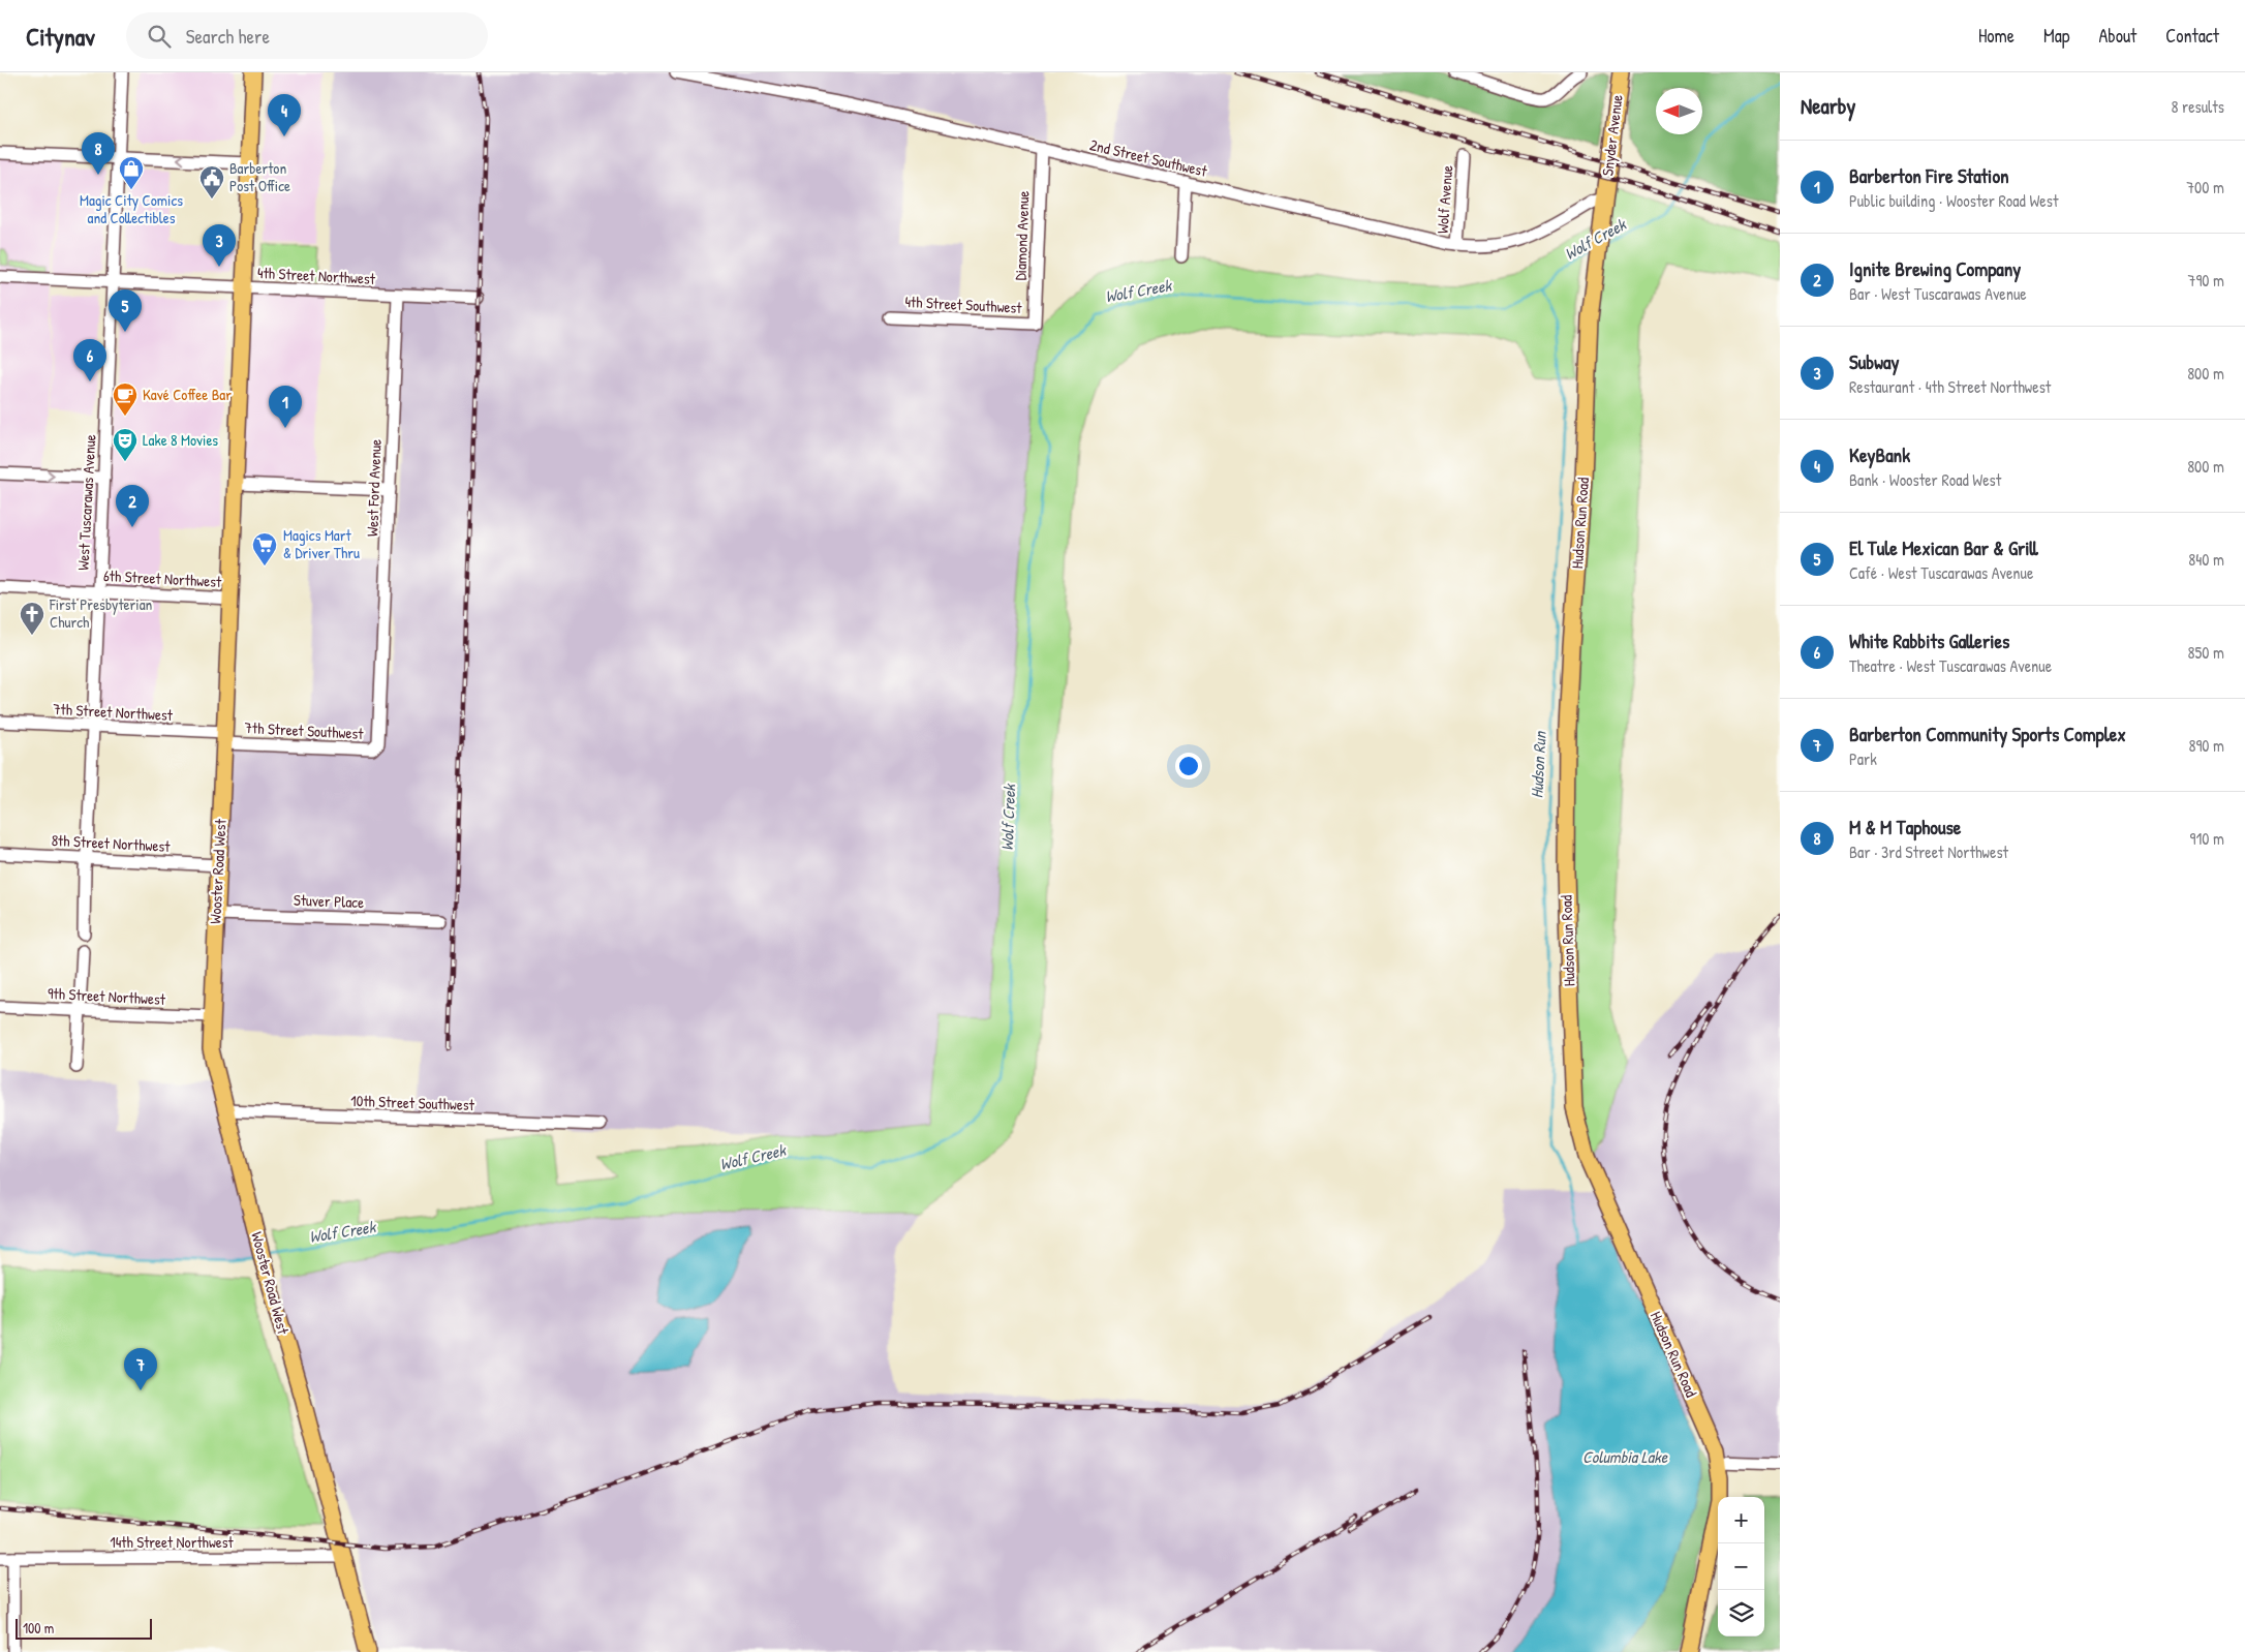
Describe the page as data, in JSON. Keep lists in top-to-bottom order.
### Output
{
  "streets": {
    "main road": ["Snyder Avenue", "Hudson Run Road", "Wooster Road West"],
    "street": [
      "2nd Street Southwest",
      "Wolf Avenue",
      "Diamond Avenue",
      "4th Street Northwest",
      "4th Street Southwest",
      "West Ford Avenue",
      "West Tuscarawas Avenue",
      "6th Street Northwest",
      "7th Street Northwest",
      "7th Street Southwest",
      "8th Street Northwest",
      "Stuver Place",
      "9th Street Northwest",
      "10th Street Southwest",
      "14th Street Northwest"
    ]
  },
  "crossings": [
    ["Snyder Avenue", "2nd Street Southwest"],
    ["Snyder Avenue", "Hudson Run Road"],
    ["2nd Street Southwest", "Wolf Avenue"],
    ["2nd Street Southwest", "Diamond Avenue"],
    ["2nd Street Southwest", "Hudson Run Road"],
    ["Diamond Avenue", "4th Street Southwest"],
    ["4th Street Northwest", "West Ford Avenue"],
    ["4th Street Northwest", "West Tuscarawas Avenue"],
    ["4th Street Northwest", "Wooster Road West"],
    ["West Ford Avenue", "7th Street Southwest"],
    ["West Tuscarawas Avenue", "6th Street Northwest"],
    ["West Tuscarawas Avenue", "7th Street Northwest"],
    ["West Tuscarawas Avenue", "8th Street Northwest"],
    ["6th Street Northwest", "Wooster Road West"],
    ["7th Street Northwest", "7th Street Southwest"],
    ["7th Street Northwest", "Wooster Road West"],
    ["7th Street Southwest", "Wooster Road West"],
    ["8th Street Northwest", "Wooster Road West"],
    ["Wooster Road West", "Stuver Place"],
    ["Wooster Road West", "9th Street Northwest"],
    ["Wooster Road West", "10th Street Southwest"],
    ["Wooster Road West", "14th Street Northwest"]
  ],
  "water": ["Wolf Creek", "Hudson Run", "Columbia Lake"],
  "places": {
    "shop": ["Magic City Comics and Collectibles"],
    "public building": ["Barberton Post Office"],
    "cafe": ["Kavé Coffee Bar"],
    "theatre": ["Lake 8 Movies"],
    "supermarket": ["Magics Mart & Driver Thru"],
    "church": ["First Presbyterian Church"]
  },
  "scale_bar": "100 m",
  "north": "left",
  "page": {
    "header": "Citynav",
    "search": "Search here",
    "nav": [
      "Home",
      "Map",
      "About",
      "Contact"
    ],
    "heading": ["Nearby", "8 results"],
    "pins": [
      "4",
      "8",
      "3",
      "5",
      "6",
      "1",
      "2",
      "7"
    ],
    "list": [
      {
        "mark": "1",
        "name": "Barberton Fire Station",
        "note": "Public building · Wooster Road West",
        "value": "700 m"
      },
      {
        "mark": "2",
        "name": "Ignite Brewing Company",
        "note": "Bar · West Tuscarawas Avenue",
        "value": "790 m"
      },
      {
        "mark": "3",
        "name": "Subway",
        "note": "Restaurant · 4th Street Northwest",
        "value": "800 m"
      },
      {
        "mark": "4",
        "name": "KeyBank",
        "note": "Bank · Wooster Road West",
        "value": "800 m"
      },
      {
        "mark": "5",
        "name": "El Tule Mexican Bar & Grill",
        "note": "Café · West Tuscarawas Avenue",
        "value": "840 m"
      },
      {
        "mark": "6",
        "name": "White Rabbits Galleries",
        "note": "Theatre · West Tuscarawas Avenue",
        "value": "850 m"
      },
      {
        "mark": "7",
        "name": "Barberton Community Sports Complex",
        "note": "Park",
        "value": "890 m"
      },
      {
        "mark": "8",
        "name": "M & M Taphouse",
        "note": "Bar · 3rd Street Northwest",
        "value": "910 m"
      }
    ],
    "map_buttons": ["+", "−"],
    "scale": "100 m"
  }
}
